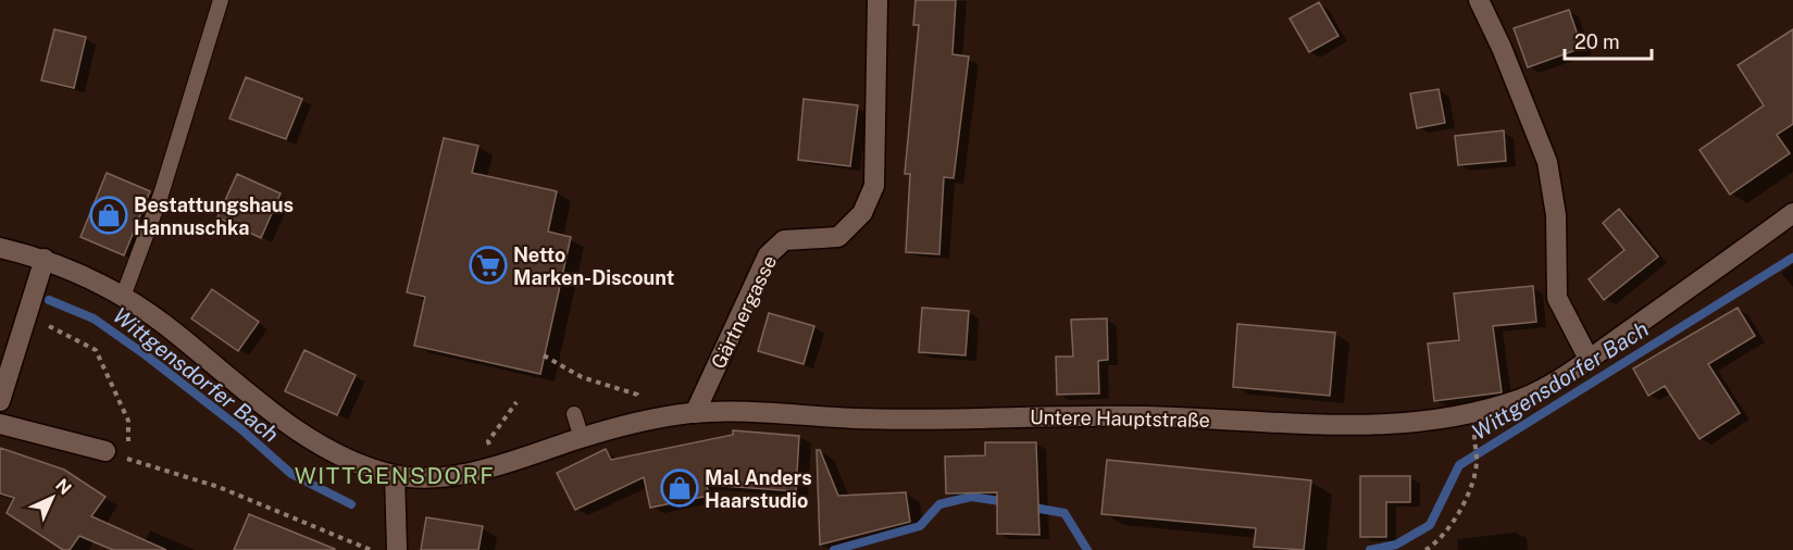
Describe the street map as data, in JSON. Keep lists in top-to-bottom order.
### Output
{
  "streets": {
    "street": ["Gärtnergasse", "Untere Hauptstraße"]
  },
  "crossings": [
    ["Gärtnergasse", "Untere Hauptstraße"]
  ],
  "districts": ["WITTGENSDORF"],
  "water": ["Wittgensdorfer Bach"],
  "places": {
    "shop": ["Bestattungshaus Hannuschka", "Mal Anders Haarstudio"],
    "supermarket": ["Netto Marken-Discount"]
  },
  "scale_bar": "20 m",
  "north": "top right"
}
